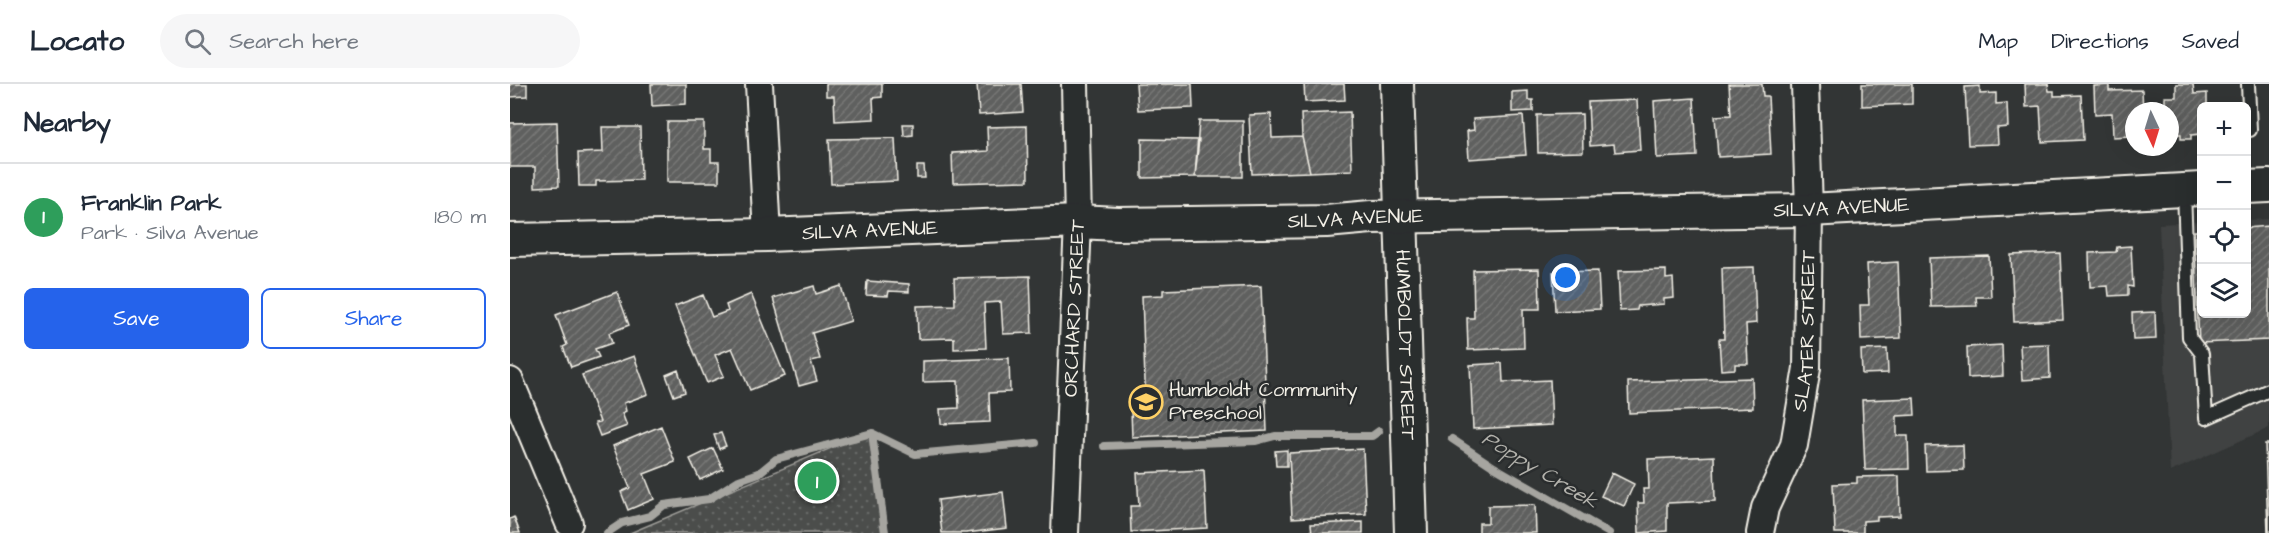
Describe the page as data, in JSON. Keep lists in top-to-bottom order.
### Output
{
  "streets": {
    "street": [
      "SILVA AVENUE",
      "ORCHARD STREET",
      "SLATER STREET",
      "HUMBOLDT STREET"
    ]
  },
  "crossings": [
    ["SILVA AVENUE", "ORCHARD STREET"],
    ["SILVA AVENUE", "SLATER STREET"],
    ["SILVA AVENUE", "HUMBOLDT STREET"]
  ],
  "water": ["Poppy Creek"],
  "places": {
    "school or university": ["Humboldt Community Preschool"]
  },
  "north": "bottom",
  "page": {
    "header": "Locato",
    "search": "Search here",
    "nav": ["Map", "Directions", "Saved"],
    "heading": "Nearby",
    "map_buttons": ["+", "−"],
    "list": [
      {
        "mark": "1",
        "name": "Franklin Park",
        "note": "Park · Silva Avenue",
        "value": "180 m"
      }
    ],
    "buttons": ["Save", "Share"],
    "pins": "1"
  }
}
